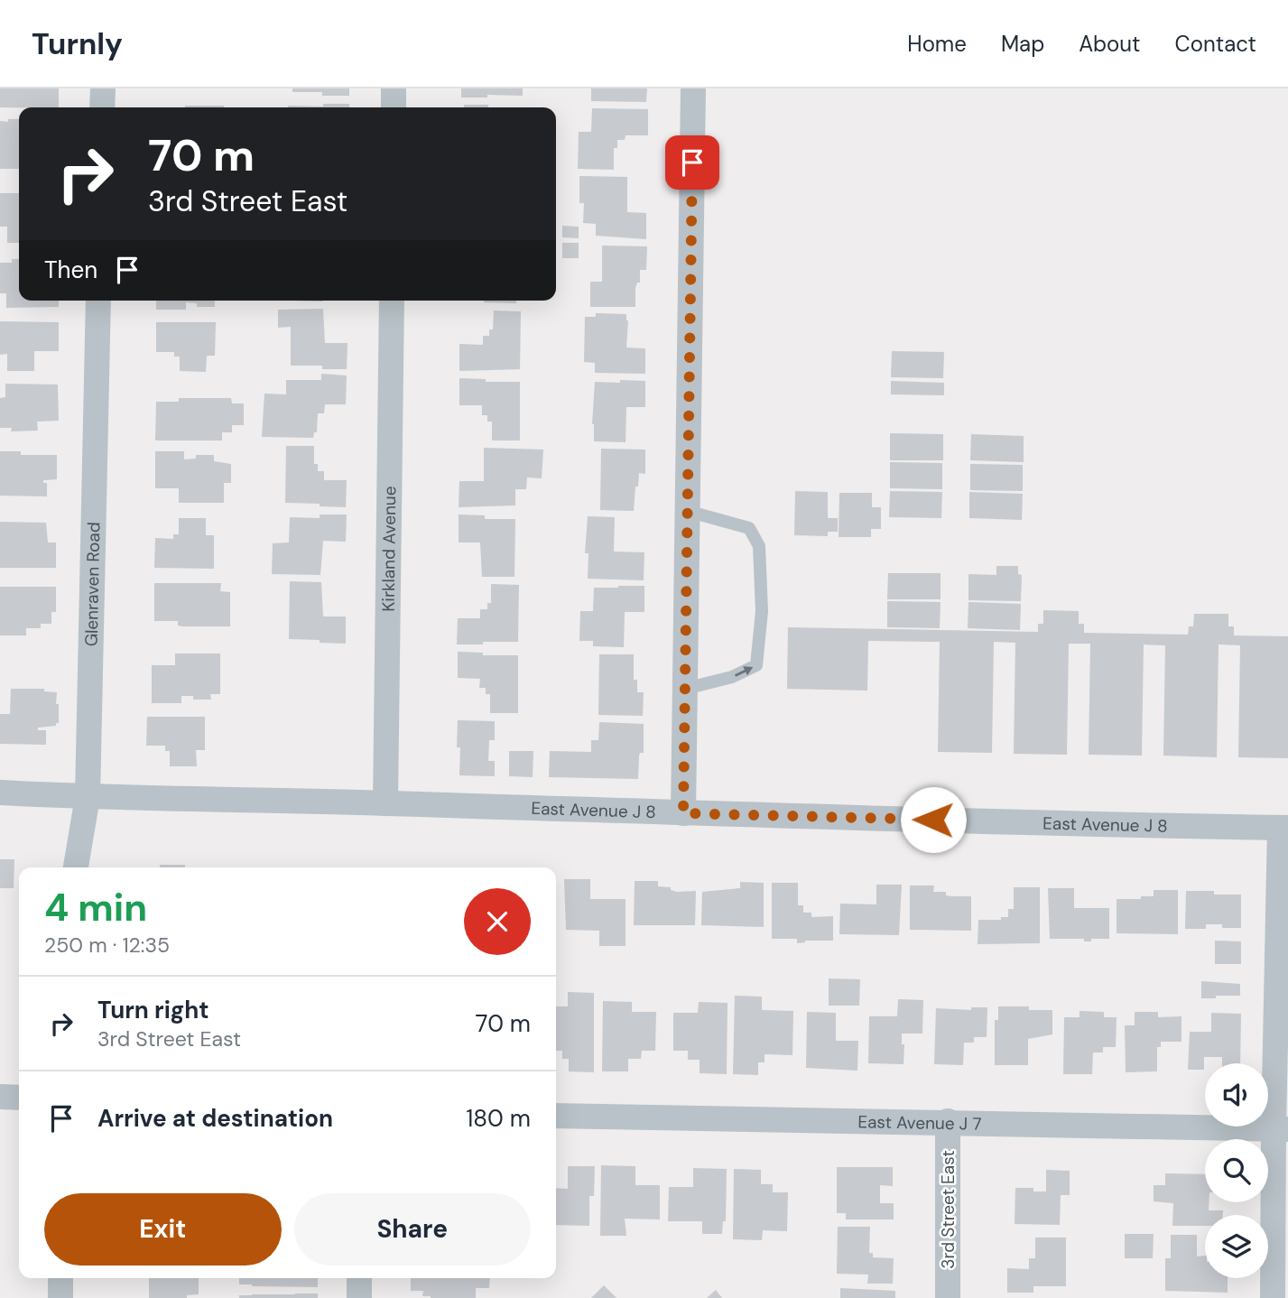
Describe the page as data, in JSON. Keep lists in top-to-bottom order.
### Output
{
  "streets": {
    "street": [
      "Kirkland Avenue",
      "Glenraven Road",
      "East Avenue J 8",
      "East Avenue J 7",
      "3rd Street East"
    ]
  },
  "crossings": [
    ["Kirkland Avenue", "East Avenue J 8"],
    ["Glenraven Road", "East Avenue J 8"],
    ["East Avenue J 7", "3rd Street East"]
  ],
  "page": {
    "header": "Turnly",
    "nav": [
      "Home",
      "Map",
      "About",
      "Contact"
    ],
    "turn": ["70 m", "3rd Street East"],
    "then": "Then",
    "heading": ["4 min", "250 m · 12:35"],
    "list": [
      {
        "name": "Turn right",
        "note": "3rd Street East",
        "value": "70 m"
      },
      {
        "name": "Arrive at destination",
        "value": "180 m"
      }
    ],
    "buttons": ["Exit", "Share"]
  }
}
